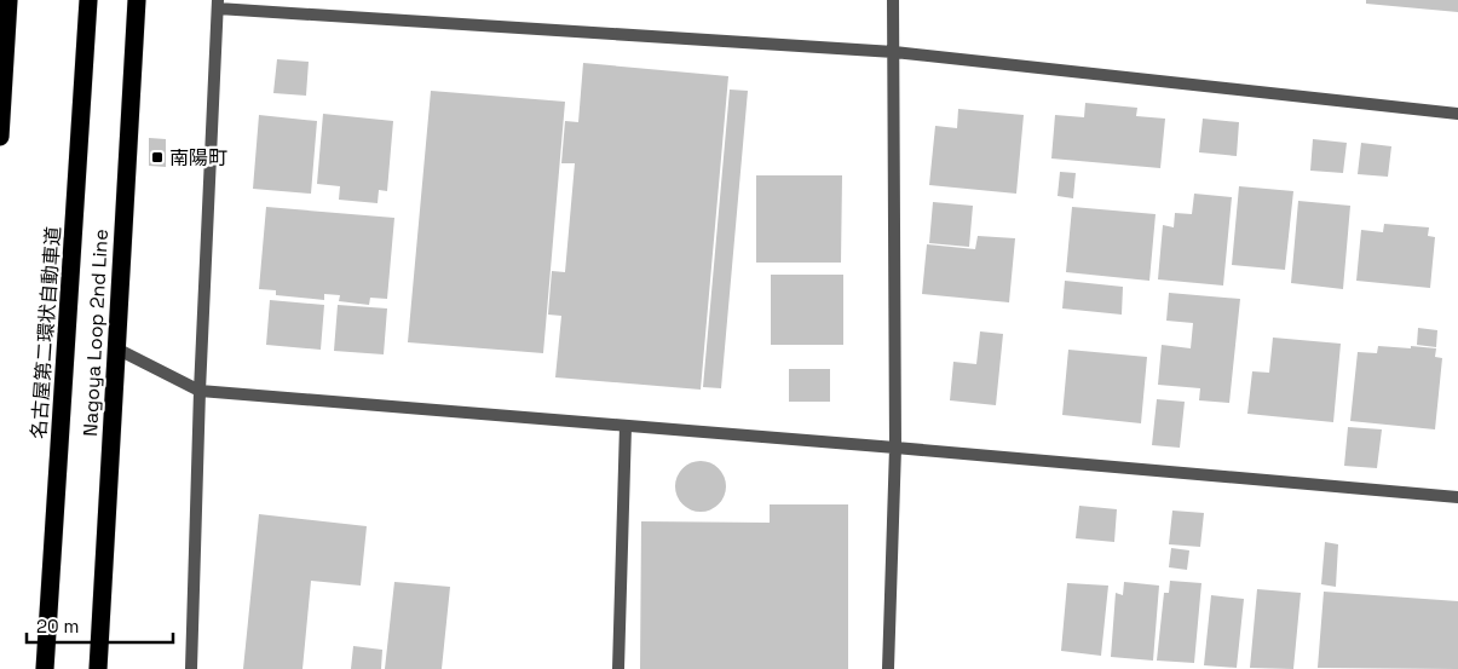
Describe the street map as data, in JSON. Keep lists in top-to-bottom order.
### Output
{
  "streets": {
    "highway": ["名古屋第二環状自動車道", "Nagoya Loop 2nd Line"]
  },
  "places": {
    "transit": ["南陽町"]
  },
  "scale_bar": "20 m"
}
